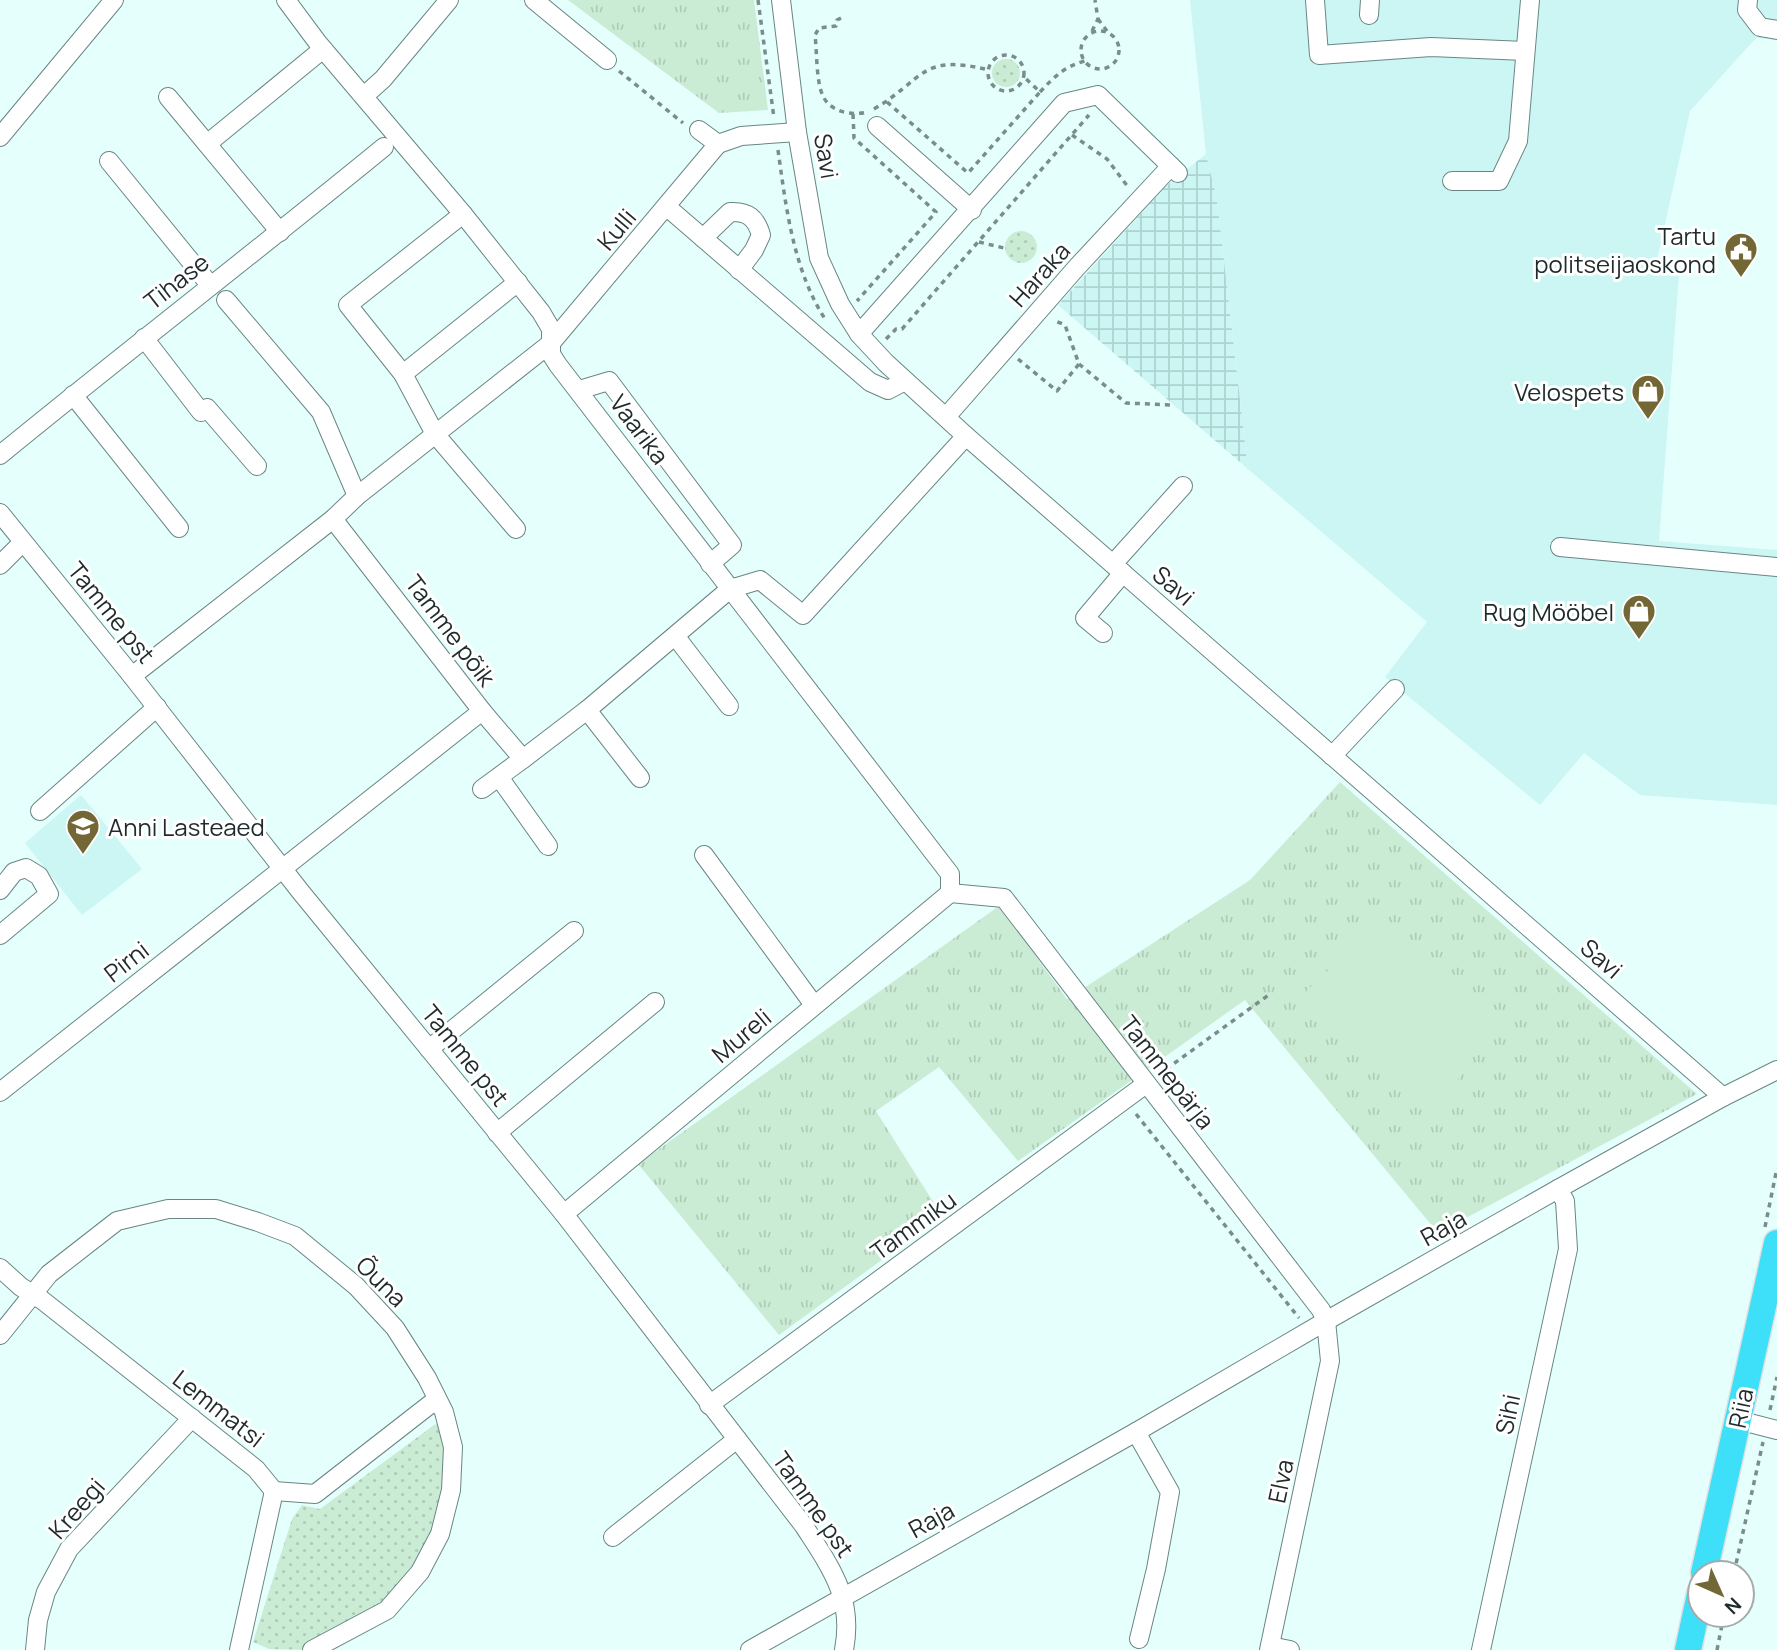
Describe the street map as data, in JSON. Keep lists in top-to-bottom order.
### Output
{
  "streets": {
    "highway": ["Riia"],
    "street": [
      "Savi",
      "Kulli",
      "Haraka",
      "Tihase",
      "Vaarika",
      "Tamme pst",
      "Tamme põik",
      "Pirni",
      "Mureli",
      "Tammepärja",
      "Tammiku",
      "Raja",
      "Õuna",
      "Lemmatsi",
      "Sihi",
      "Elva",
      "Kreegi"
    ]
  },
  "crossings": [
    ["Savi", "Haraka"],
    ["Savi", "Raja"],
    ["Kulli", "Vaarika"],
    ["Kulli", "Tamme põik"],
    ["Vaarika", "Mureli"],
    ["Vaarika", "Tammepärja"],
    ["Tamme pst", "Pirni"],
    ["Tamme pst", "Mureli"],
    ["Tamme pst", "Tammiku"],
    ["Tamme pst", "Raja"],
    ["Tamme põik", "Pirni"],
    ["Mureli", "Tammepärja"],
    ["Tammepärja", "Tammiku"],
    ["Tammepärja", "Raja"],
    ["Tammepärja", "Elva"],
    ["Raja", "Sihi"],
    ["Raja", "Elva"],
    ["Õuna", "Lemmatsi"],
    ["Lemmatsi", "Kreegi"]
  ],
  "places": {
    "public building": ["Tartu politseijaoskond"],
    "shop": ["Velospets", "Rug Mööbel"],
    "school or university": ["Anni Lasteaed"]
  },
  "north": "bottom right"
}
